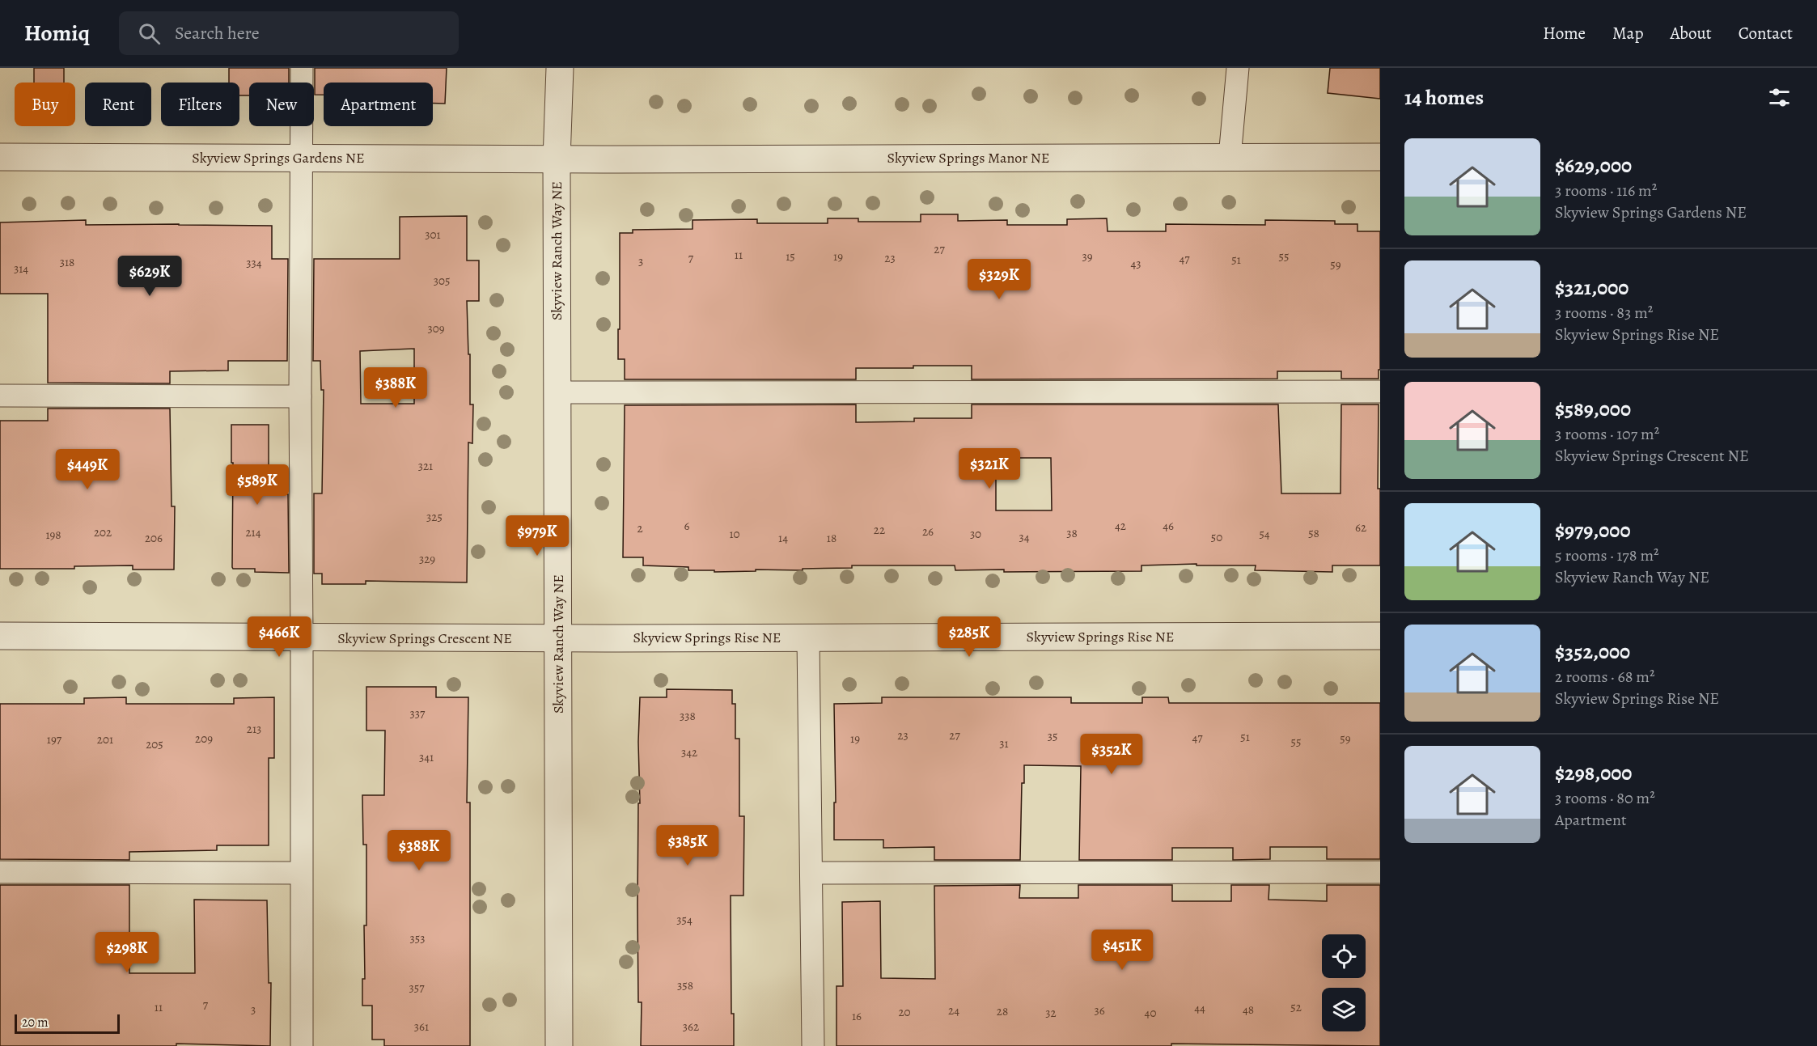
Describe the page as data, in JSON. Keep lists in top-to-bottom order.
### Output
{
  "streets": {
    "street": [
      "Skyview Springs Gardens NE",
      "Skyview Springs Manor NE",
      "Skyview Ranch Way NE",
      "Skyview Springs Rise NE",
      "Skyview Springs Crescent NE"
    ]
  },
  "crossings": [
    ["Skyview Springs Gardens NE", "Skyview Springs Manor NE"],
    ["Skyview Springs Gardens NE", "Skyview Ranch Way NE"],
    ["Skyview Springs Manor NE", "Skyview Ranch Way NE"],
    ["Skyview Ranch Way NE", "Skyview Springs Rise NE"],
    ["Skyview Ranch Way NE", "Skyview Springs Crescent NE"],
    ["Skyview Springs Rise NE", "Skyview Springs Crescent NE"]
  ],
  "house_numbers": [
    "301",
    "27",
    "11",
    "15",
    "19",
    "39",
    "55",
    "7",
    "23",
    "47",
    "51",
    "3",
    "318",
    "334",
    "43",
    "59",
    "314",
    "305",
    "309",
    "321",
    "325",
    "6",
    "42",
    "46",
    "62",
    "2",
    "22",
    "26",
    "202",
    "214",
    "38",
    "58",
    "10",
    "30",
    "54",
    "198",
    "34",
    "50",
    "206",
    "14",
    "18",
    "329",
    "337",
    "338",
    "213",
    "23",
    "27",
    "35",
    "51",
    "47",
    "209",
    "19",
    "59",
    "197",
    "201",
    "55",
    "31",
    "205",
    "342",
    "341",
    "354",
    "353",
    "358",
    "357",
    "7",
    "11",
    "52",
    "44",
    "3",
    "48",
    "24",
    "36",
    "28",
    "20",
    "32",
    "40",
    "16",
    "361",
    "362"
  ],
  "scale_bar": "20 m",
  "page": {
    "header": "Homiq",
    "search": "Search here",
    "nav": [
      "Home",
      "Map",
      "About",
      "Contact"
    ],
    "heading": "14 homes",
    "chip": [
      "Buy",
      "Rent",
      "Filters",
      "New",
      "Apartment"
    ],
    "list": [
      {
        "name": "$629,000",
        "note": "3 rooms · 116 m² · Skyview Springs Gardens NE"
      },
      {
        "name": "$321,000",
        "note": "3 rooms · 83 m² · Skyview Springs Rise NE"
      },
      {
        "name": "$589,000",
        "note": "3 rooms · 107 m² · Skyview Springs Crescent NE"
      },
      {
        "name": "$979,000",
        "note": "5 rooms · 178 m² · Skyview Ranch Way NE"
      },
      {
        "name": "$352,000",
        "note": "2 rooms · 68 m² · Skyview Springs Rise NE"
      },
      {
        "name": "$298,000",
        "note": "3 rooms · 80 m² · Apartment"
      }
    ],
    "price": [
      "$629K",
      "$329K",
      "$388K",
      "$321K",
      "$449K",
      "$589K",
      "$979K",
      "$466K",
      "$285K",
      "$352K",
      "$385K",
      "$388K",
      "$451K",
      "$298K"
    ],
    "scale": "20 m"
  }
}
